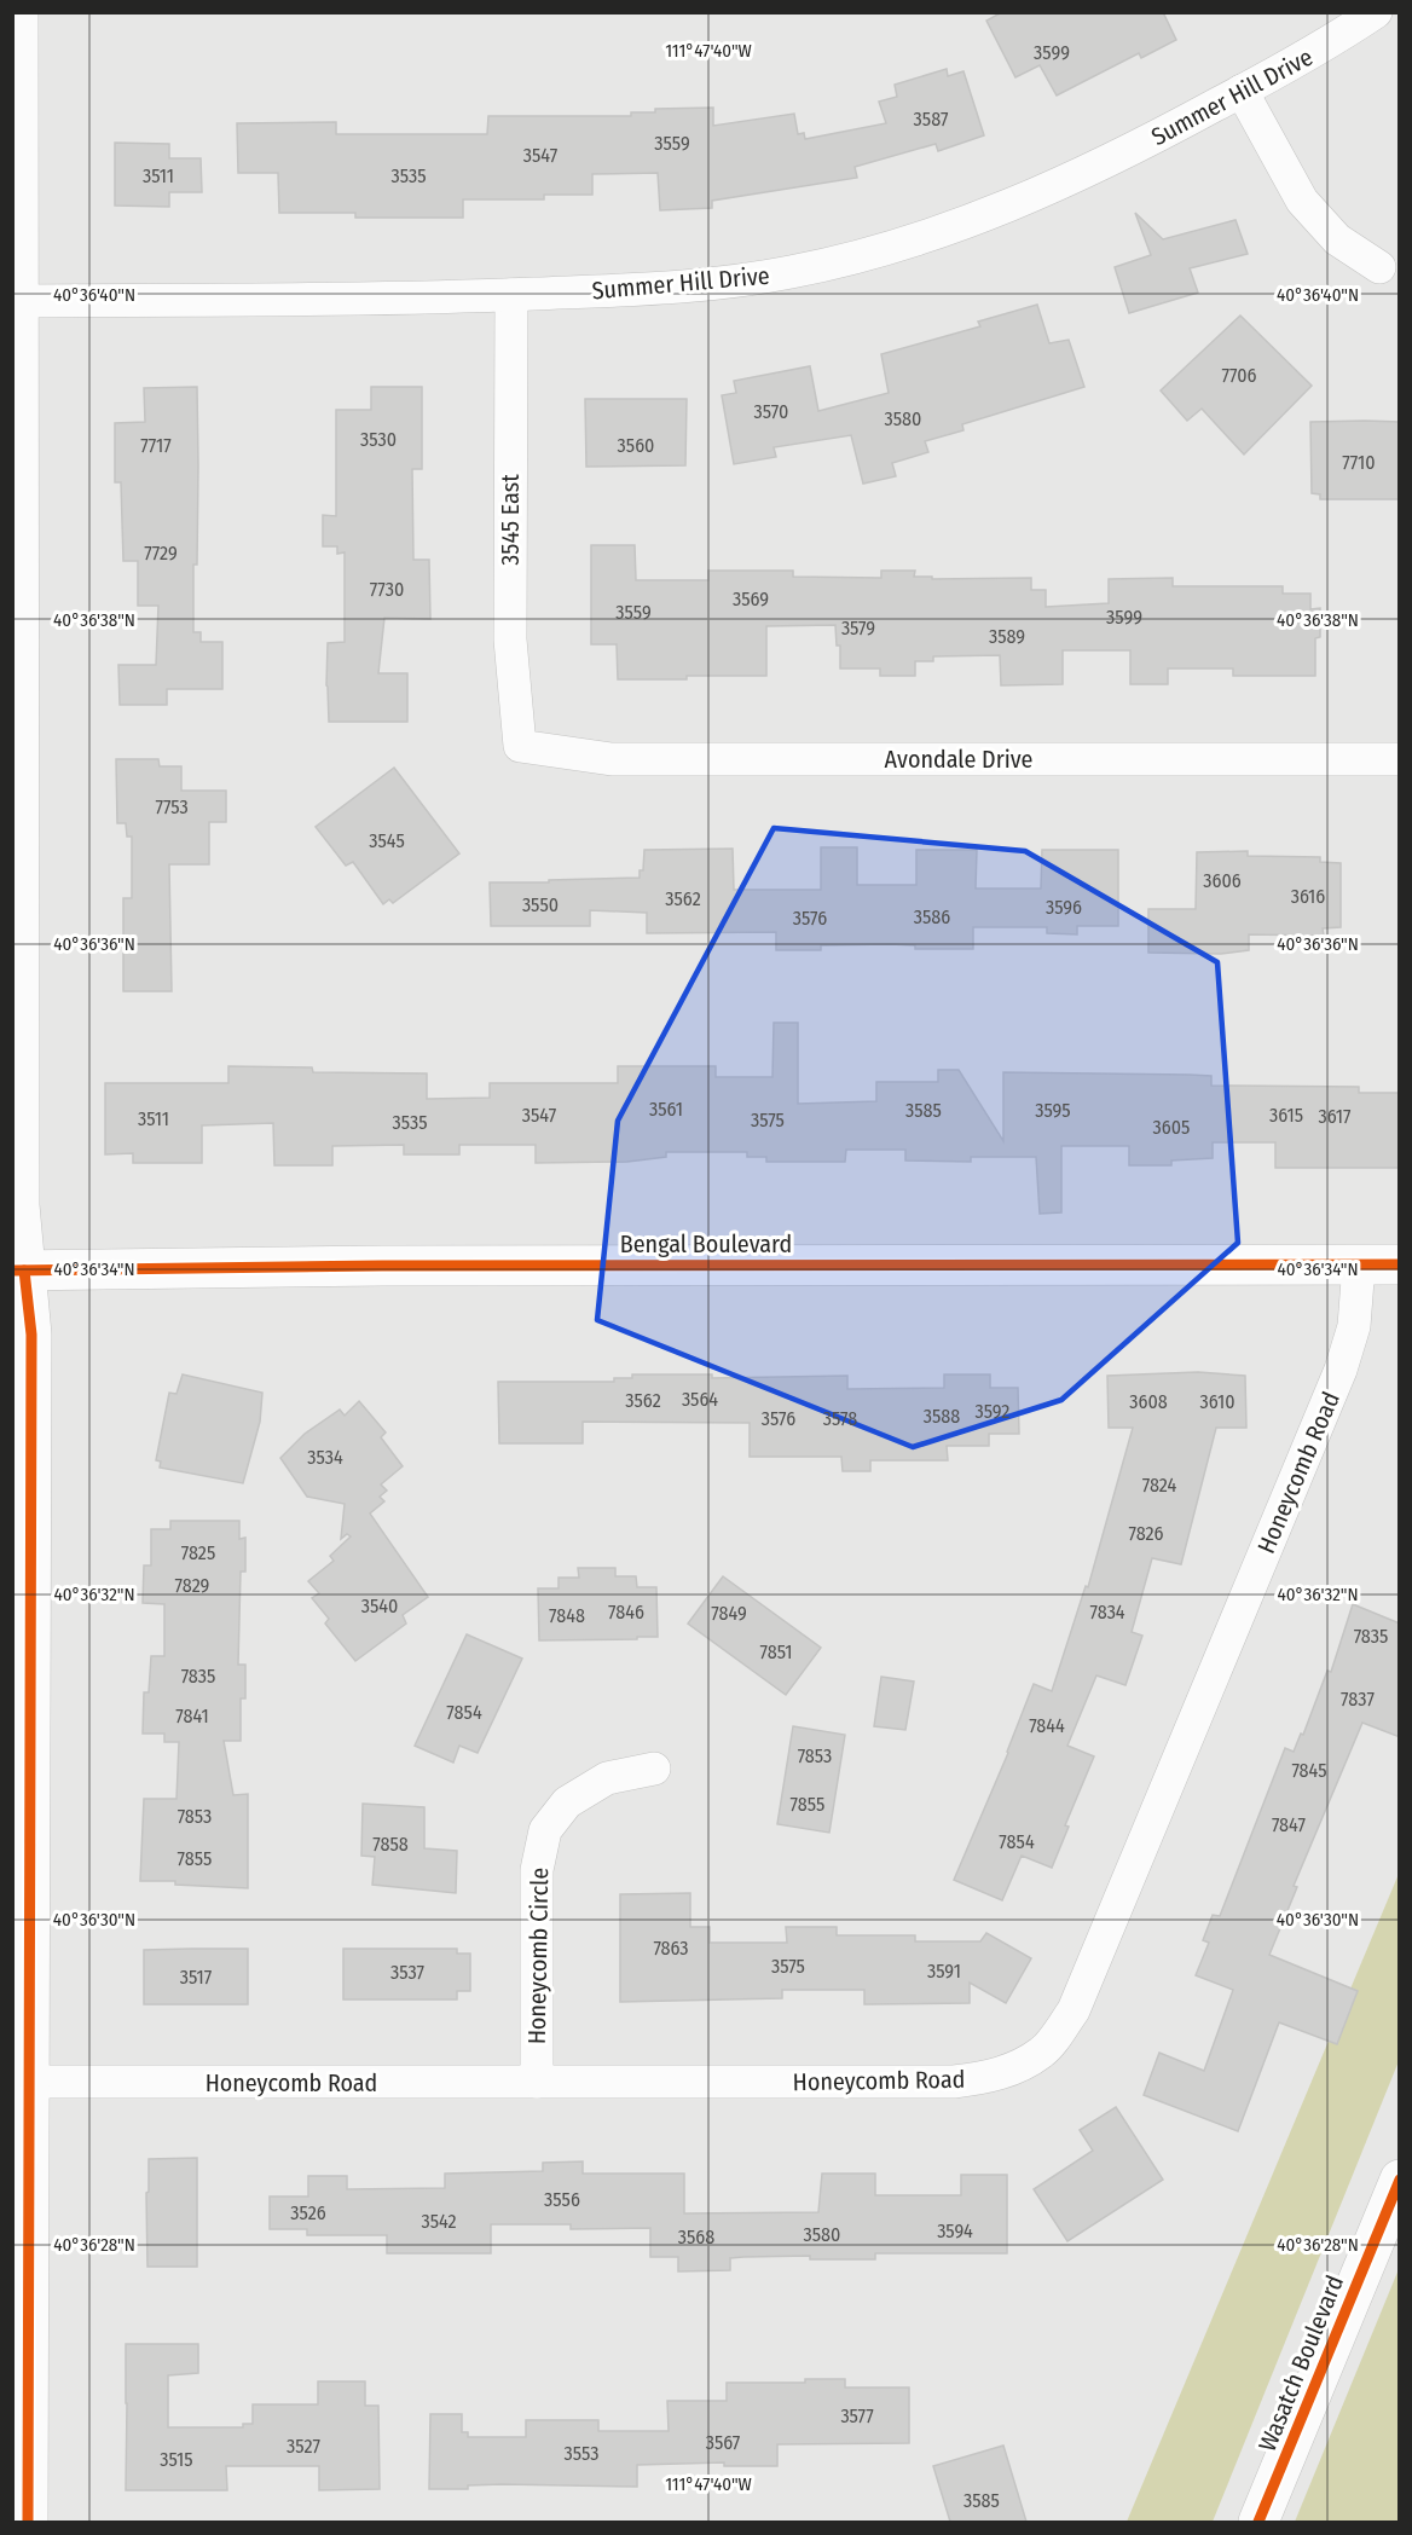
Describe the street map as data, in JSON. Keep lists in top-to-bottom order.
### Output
{
  "streets": {
    "main road": ["Bengal Boulevard", "Wasatch Boulevard"],
    "street": [
      "Summer Hill Drive",
      "3545 East",
      "Avondale Drive",
      "Honeycomb Road",
      "Honeycomb Circle"
    ]
  },
  "crossings": [
    ["Summer Hill Drive", "3545 East"],
    ["3545 East", "Avondale Drive"],
    ["Bengal Boulevard", "Honeycomb Road"],
    ["Honeycomb Road", "Honeycomb Circle"]
  ],
  "house_numbers": [
    "3599",
    "3587",
    "3559",
    "3547",
    "3511",
    "3535",
    "7706",
    "3570",
    "3580",
    "3530",
    "7717",
    "3560",
    "7710",
    "7729",
    "7730",
    "3569",
    "3559",
    "3599",
    "3579",
    "3589",
    "7753",
    "3545",
    "3606",
    "3616",
    "3562",
    "3550",
    "3596",
    "3586",
    "3576",
    "3561",
    "3585",
    "3595",
    "3547",
    "3615",
    "3617",
    "3511",
    "3575",
    "3535",
    "3605",
    "3564",
    "3562",
    "3608",
    "3610",
    "3592",
    "3588",
    "3576",
    "3578",
    "3534",
    "7824",
    "7826",
    "7825",
    "7829",
    "3540",
    "7846",
    "7834",
    "7849",
    "7848",
    "7835",
    "7851",
    "7835",
    "7837",
    "7854",
    "7841",
    "7844",
    "7853",
    "7845",
    "7855",
    "7853",
    "7847",
    "7854",
    "7858",
    "7855",
    "7863",
    "3575",
    "3591",
    "3537",
    "3517",
    "3556",
    "3526",
    "3542",
    "3594",
    "3580",
    "3568",
    "3577",
    "3567",
    "3527",
    "3553",
    "3515",
    "3585"
  ],
  "coordinates": [
    "111°47'40\"W",
    "40°36'40\"N",
    "40°36'38\"N",
    "40°36'36\"N",
    "40°36'34\"N",
    "40°36'32\"N",
    "40°36'30\"N",
    "40°36'28\"N"
  ]
}
